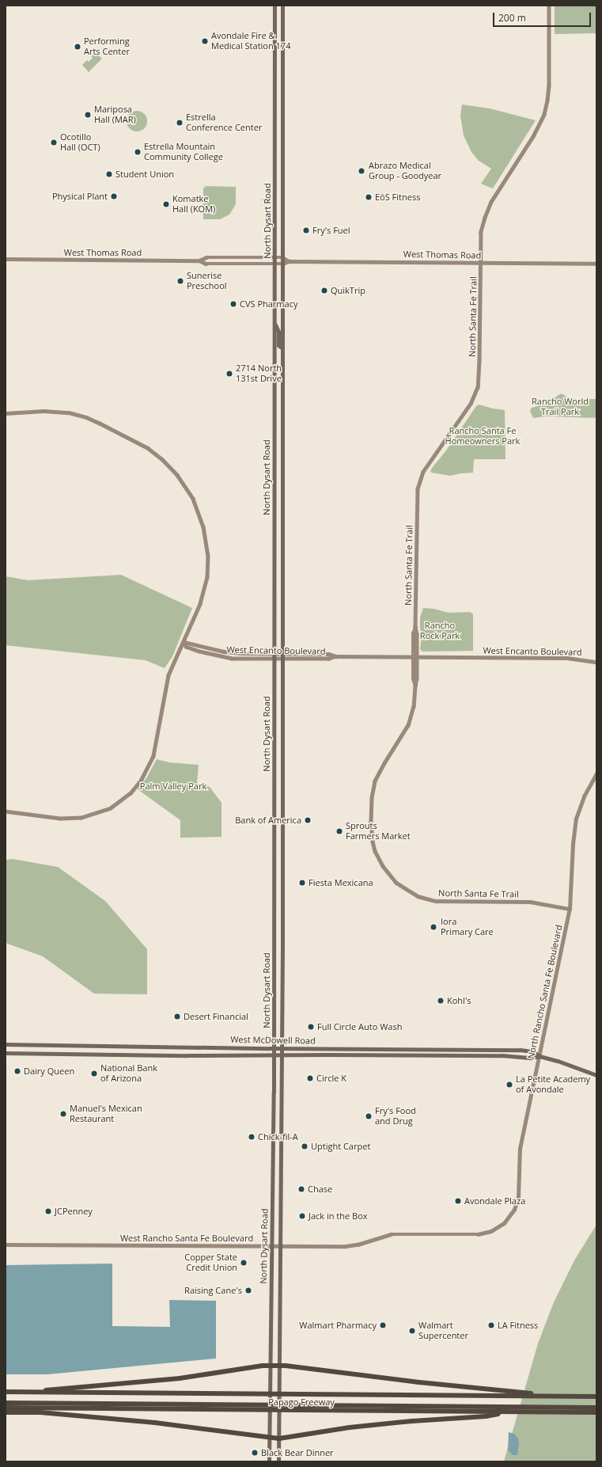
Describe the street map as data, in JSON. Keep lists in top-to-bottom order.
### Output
{
  "streets": {
    "highway": ["Papago Freeway"],
    "main road": ["North Dysart Road", "West McDowell Road"],
    "street": [
      "West Thomas Road",
      "North Santa Fe Trail",
      "West Encanto Boulevard",
      "North Rancho Santa Fe Boulevard",
      "West Rancho Santa Fe Boulevard"
    ]
  },
  "crossings": [
    ["North Dysart Road", "West Thomas Road"],
    ["North Dysart Road", "West Encanto Boulevard"],
    ["North Dysart Road", "West McDowell Road"],
    ["North Dysart Road", "West Rancho Santa Fe Boulevard"],
    ["West Thomas Road", "North Santa Fe Trail"],
    ["North Santa Fe Trail", "West Encanto Boulevard"],
    ["North Santa Fe Trail", "North Rancho Santa Fe Boulevard"],
    ["North Rancho Santa Fe Boulevard", "West McDowell Road"],
    ["North Rancho Santa Fe Boulevard", "West Rancho Santa Fe Boulevard"]
  ],
  "parks": [
    "Rancho World Trail Park",
    "Rancho Santa Fe Homeowners Park",
    "Rancho Rock Park",
    "Palm Valley Park"
  ],
  "places": [
    "Avondale Fire & Medical Station 174",
    "Performing Arts Center",
    "Mariposa Hall (MAR)",
    "Estrella Conference Center",
    "Ocotillo Hall (OCT)",
    "Estrella Mountain Community College",
    "Abrazo Medical Group - Goodyear",
    "Student Union",
    "Physical Plant",
    "EōS Fitness",
    "Komatke Hall (KOM)",
    "Fry's Fuel",
    "Sunerise Preschool",
    "QuikTrip",
    "CVS Pharmacy",
    "2714 North 131st Drive",
    "Bank of America",
    "Sprouts Farmers Market",
    "Fiesta Mexicana",
    "Iora Primary Care",
    "Kohl's",
    "Desert Financial",
    "Full Circle Auto Wash",
    "Dairy Queen",
    "National Bank of Arizona",
    "Circle K",
    "La Petite Academy of Avondale",
    "Manuel's Mexican Restaurant",
    "Fry's Food and Drug",
    "Chick-fil-A",
    "Uptight Carpet",
    "Chase",
    "Avondale Plaza",
    "JCPenney",
    "Jack in the Box",
    "Copper State Credit Union",
    "Raising Cane's",
    "Walmart Pharmacy",
    "LA Fitness",
    "Walmart Supercenter",
    "Black Bear Dinner"
  ],
  "scale_bar": "200 m"
}
